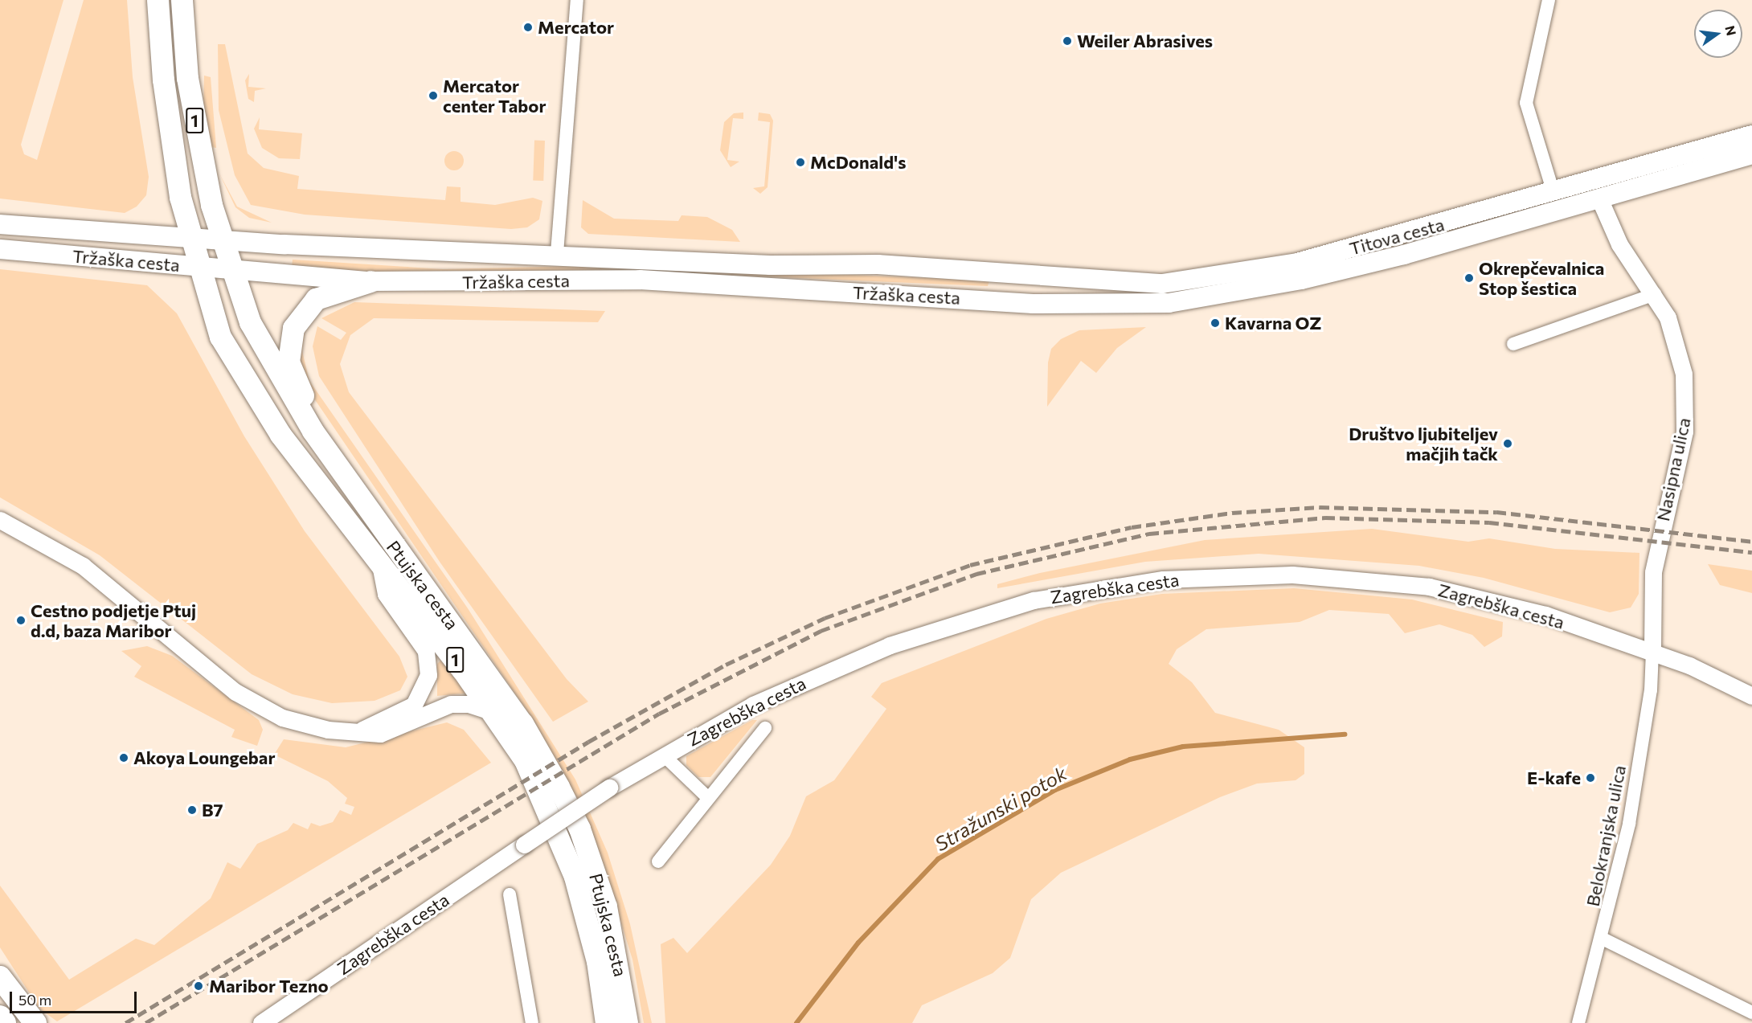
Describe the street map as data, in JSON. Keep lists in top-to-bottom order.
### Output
{
  "streets": {
    "main road": [
      "1",
      "Titova cesta",
      "Tržaška cesta",
      "Ptujska cesta"
    ],
    "street": ["Nasipna ulica", "Zagrebška cesta", "Belokranjska ulica"]
  },
  "crossings": [
    ["1", "Tržaška cesta"],
    ["1", "Ptujska cesta"],
    ["Titova cesta", "Tržaška cesta"],
    ["Titova cesta", "Nasipna ulica"],
    ["Tržaška cesta", "Ptujska cesta"],
    ["Nasipna ulica", "Zagrebška cesta"],
    ["Nasipna ulica", "Belokranjska ulica"],
    ["Zagrebška cesta", "Belokranjska ulica"]
  ],
  "water": ["Stražunski potok"],
  "places": [
    "Mercator",
    "Weiler Abrasives",
    "Mercator center Tabor",
    "McDonald's",
    "Okrepčevalnica Stop šestica",
    "Kavarna OZ",
    "Društvo ljubiteljev mačjih tačk",
    "Cestno podjetje Ptuj d.d, baza Maribor",
    "Akoya Loungebar",
    "E-kafe",
    "B7",
    "Maribor Tezno"
  ],
  "scale_bar": "50 m",
  "north": "right"
}
